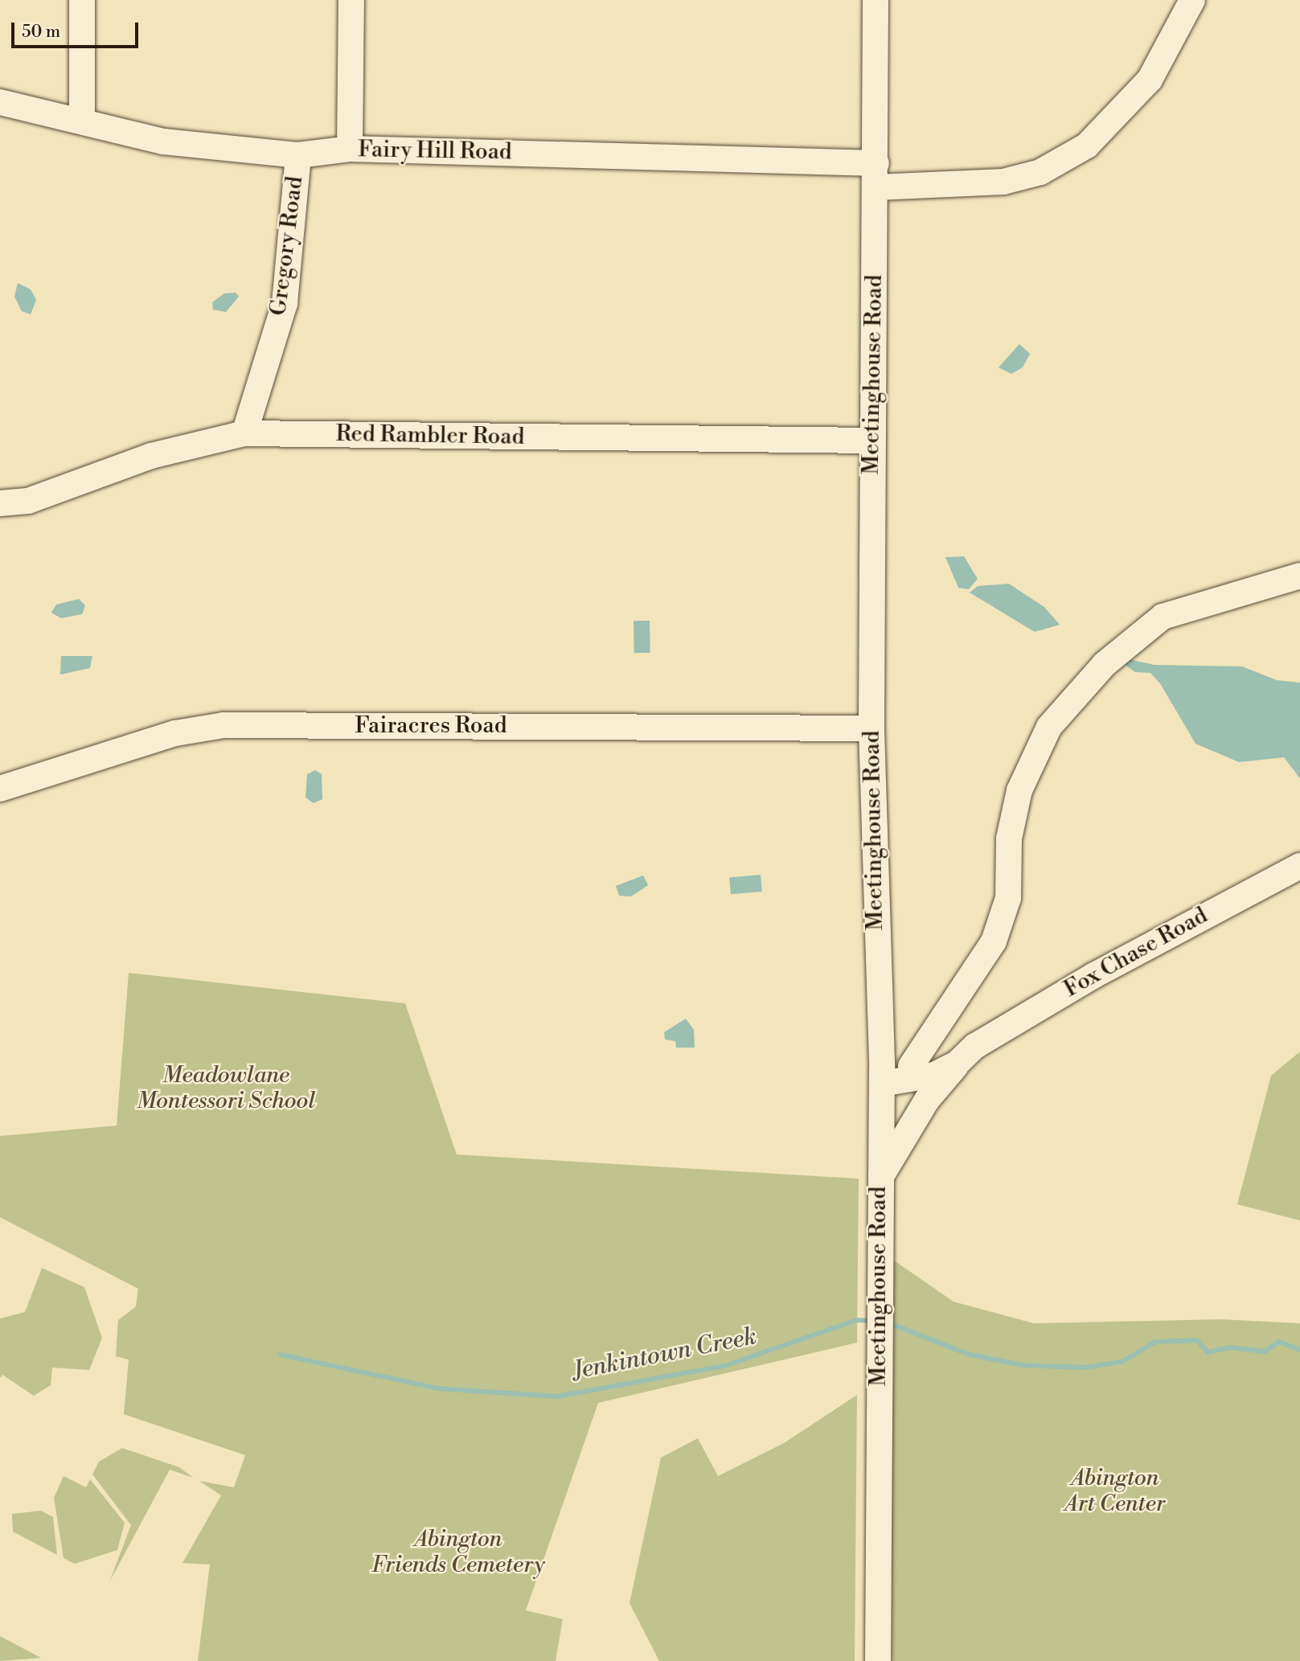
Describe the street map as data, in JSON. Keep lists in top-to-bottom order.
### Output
{
  "streets": {
    "street": [
      "Fairy Hill Road",
      "Gregory Road",
      "Meetinghouse Road",
      "Red Rambler Road",
      "Fairacres Road",
      "Fox Chase Road"
    ]
  },
  "crossings": [
    ["Fairy Hill Road", "Gregory Road"],
    ["Fairy Hill Road", "Meetinghouse Road"],
    ["Gregory Road", "Red Rambler Road"],
    ["Meetinghouse Road", "Red Rambler Road"],
    ["Meetinghouse Road", "Fairacres Road"],
    ["Meetinghouse Road", "Fox Chase Road"]
  ],
  "water": ["Jenkintown Creek"],
  "parks": ["Meadowlane Montessori School", "Abington Art Center", "Abington Friends Cemetery"],
  "scale_bar": "50 m"
}
